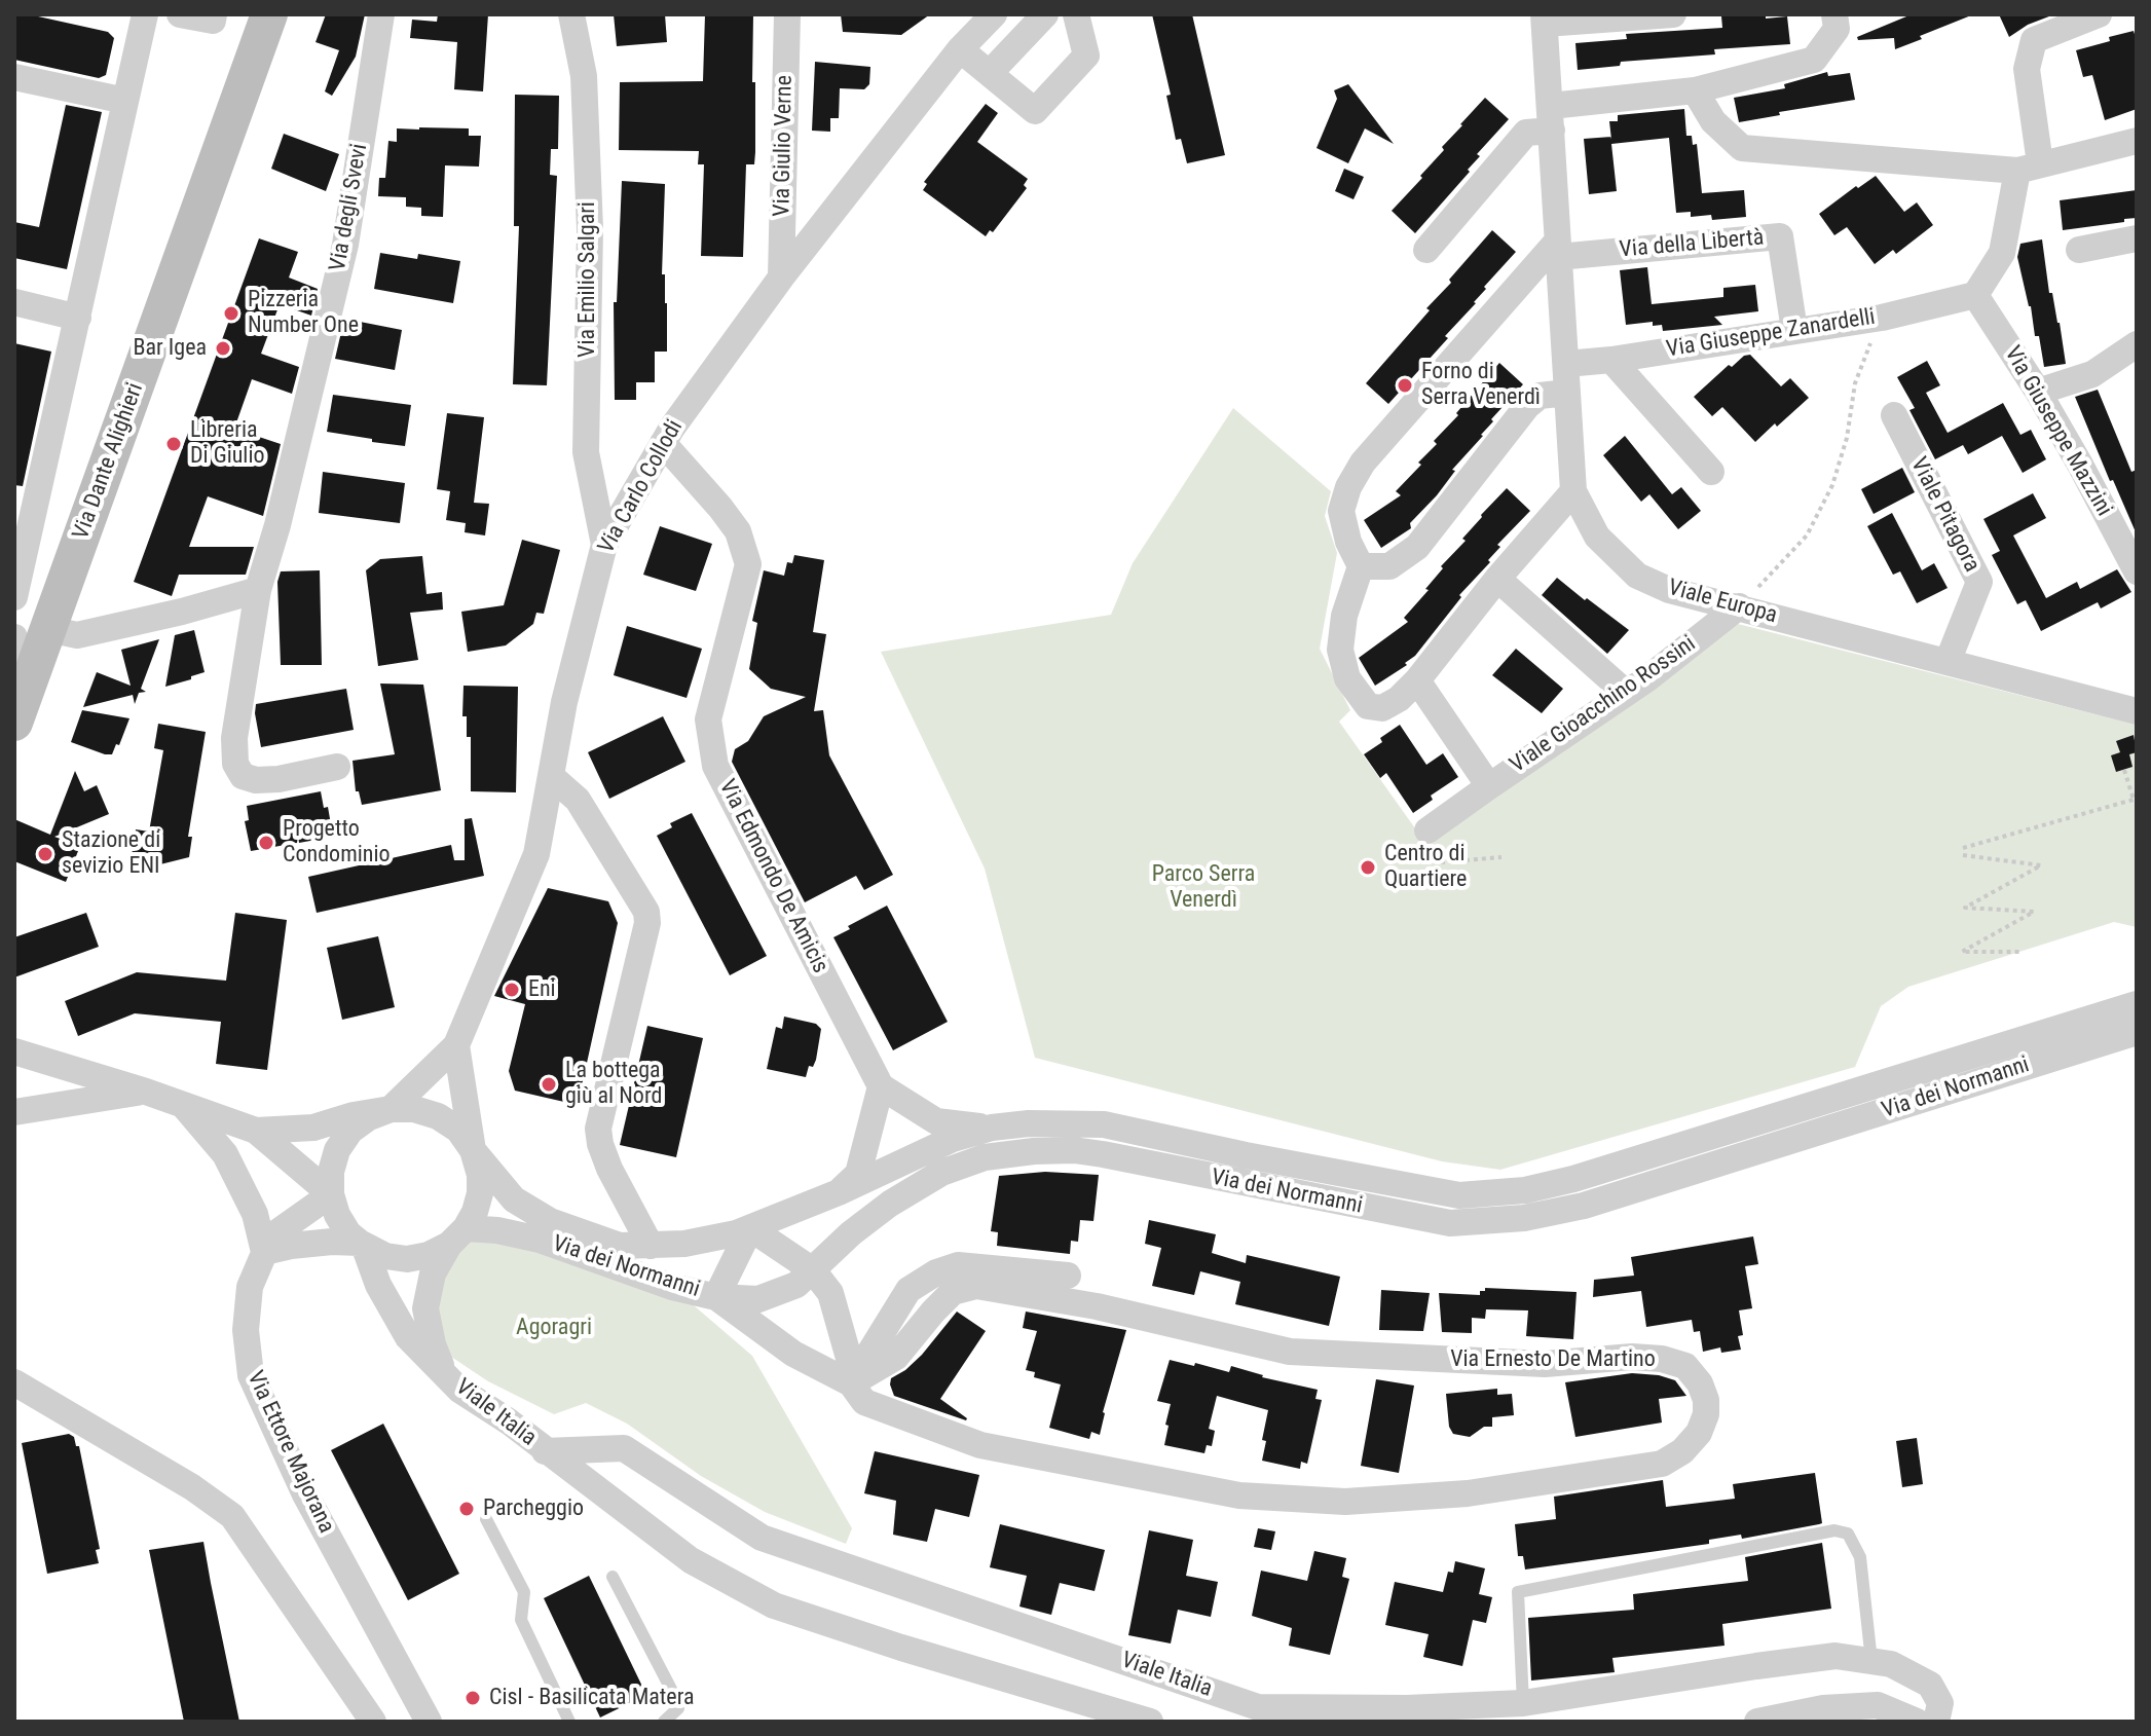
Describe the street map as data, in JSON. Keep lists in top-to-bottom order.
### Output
{
  "streets": {
    "main road": ["Via Dante Alighieri"],
    "street": [
      "Via Giulio Verne",
      "Via degli Svevi",
      "Via della Libertà",
      "Via Emilio Salgari",
      "Via Giuseppe Zanardelli",
      "Via Giuseppe Mazzini",
      "Via Carlo Collodi",
      "Viale Pitagora",
      "Viale Europa",
      "Viale Gioacchino Rossini",
      "Via Edmondo De Amicis",
      "Via dei Normanni",
      "Via Ernesto De Martino",
      "Viale Italia",
      "Via Ettore Majorana"
    ]
  },
  "crossings": [
    ["Via Giulio Verne", "Via Carlo Collodi"],
    ["Via della Libertà", "Via Giuseppe Zanardelli"],
    ["Via della Libertà", "Viale Europa"],
    ["Via Emilio Salgari", "Via Carlo Collodi"],
    ["Via Giuseppe Zanardelli", "Via Giuseppe Mazzini"],
    ["Via Giuseppe Zanardelli", "Viale Europa"],
    ["Via Carlo Collodi", "Via Edmondo De Amicis"],
    ["Viale Pitagora", "Viale Europa"],
    ["Viale Europa", "Viale Gioacchino Rossini"],
    ["Via dei Normanni", "Viale Italia"],
    ["Via dei Normanni", "Via Ettore Majorana"],
    ["Viale Italia", "Via Ettore Majorana"]
  ],
  "parks": ["Parco Serra Venerdì", "Agoragri"],
  "places": [
    "Pizzeria Number One",
    "Bar Igea",
    "Forno di Serra Venerdì",
    "Libreria Di Giulio",
    "Progetto Condominio",
    "Stazione di sevizio ENI",
    "Centro di Quartiere",
    "Eni",
    "La bottega giù al Nord",
    "Parcheggio",
    "Cisl - Basilicata Matera"
  ]
}
